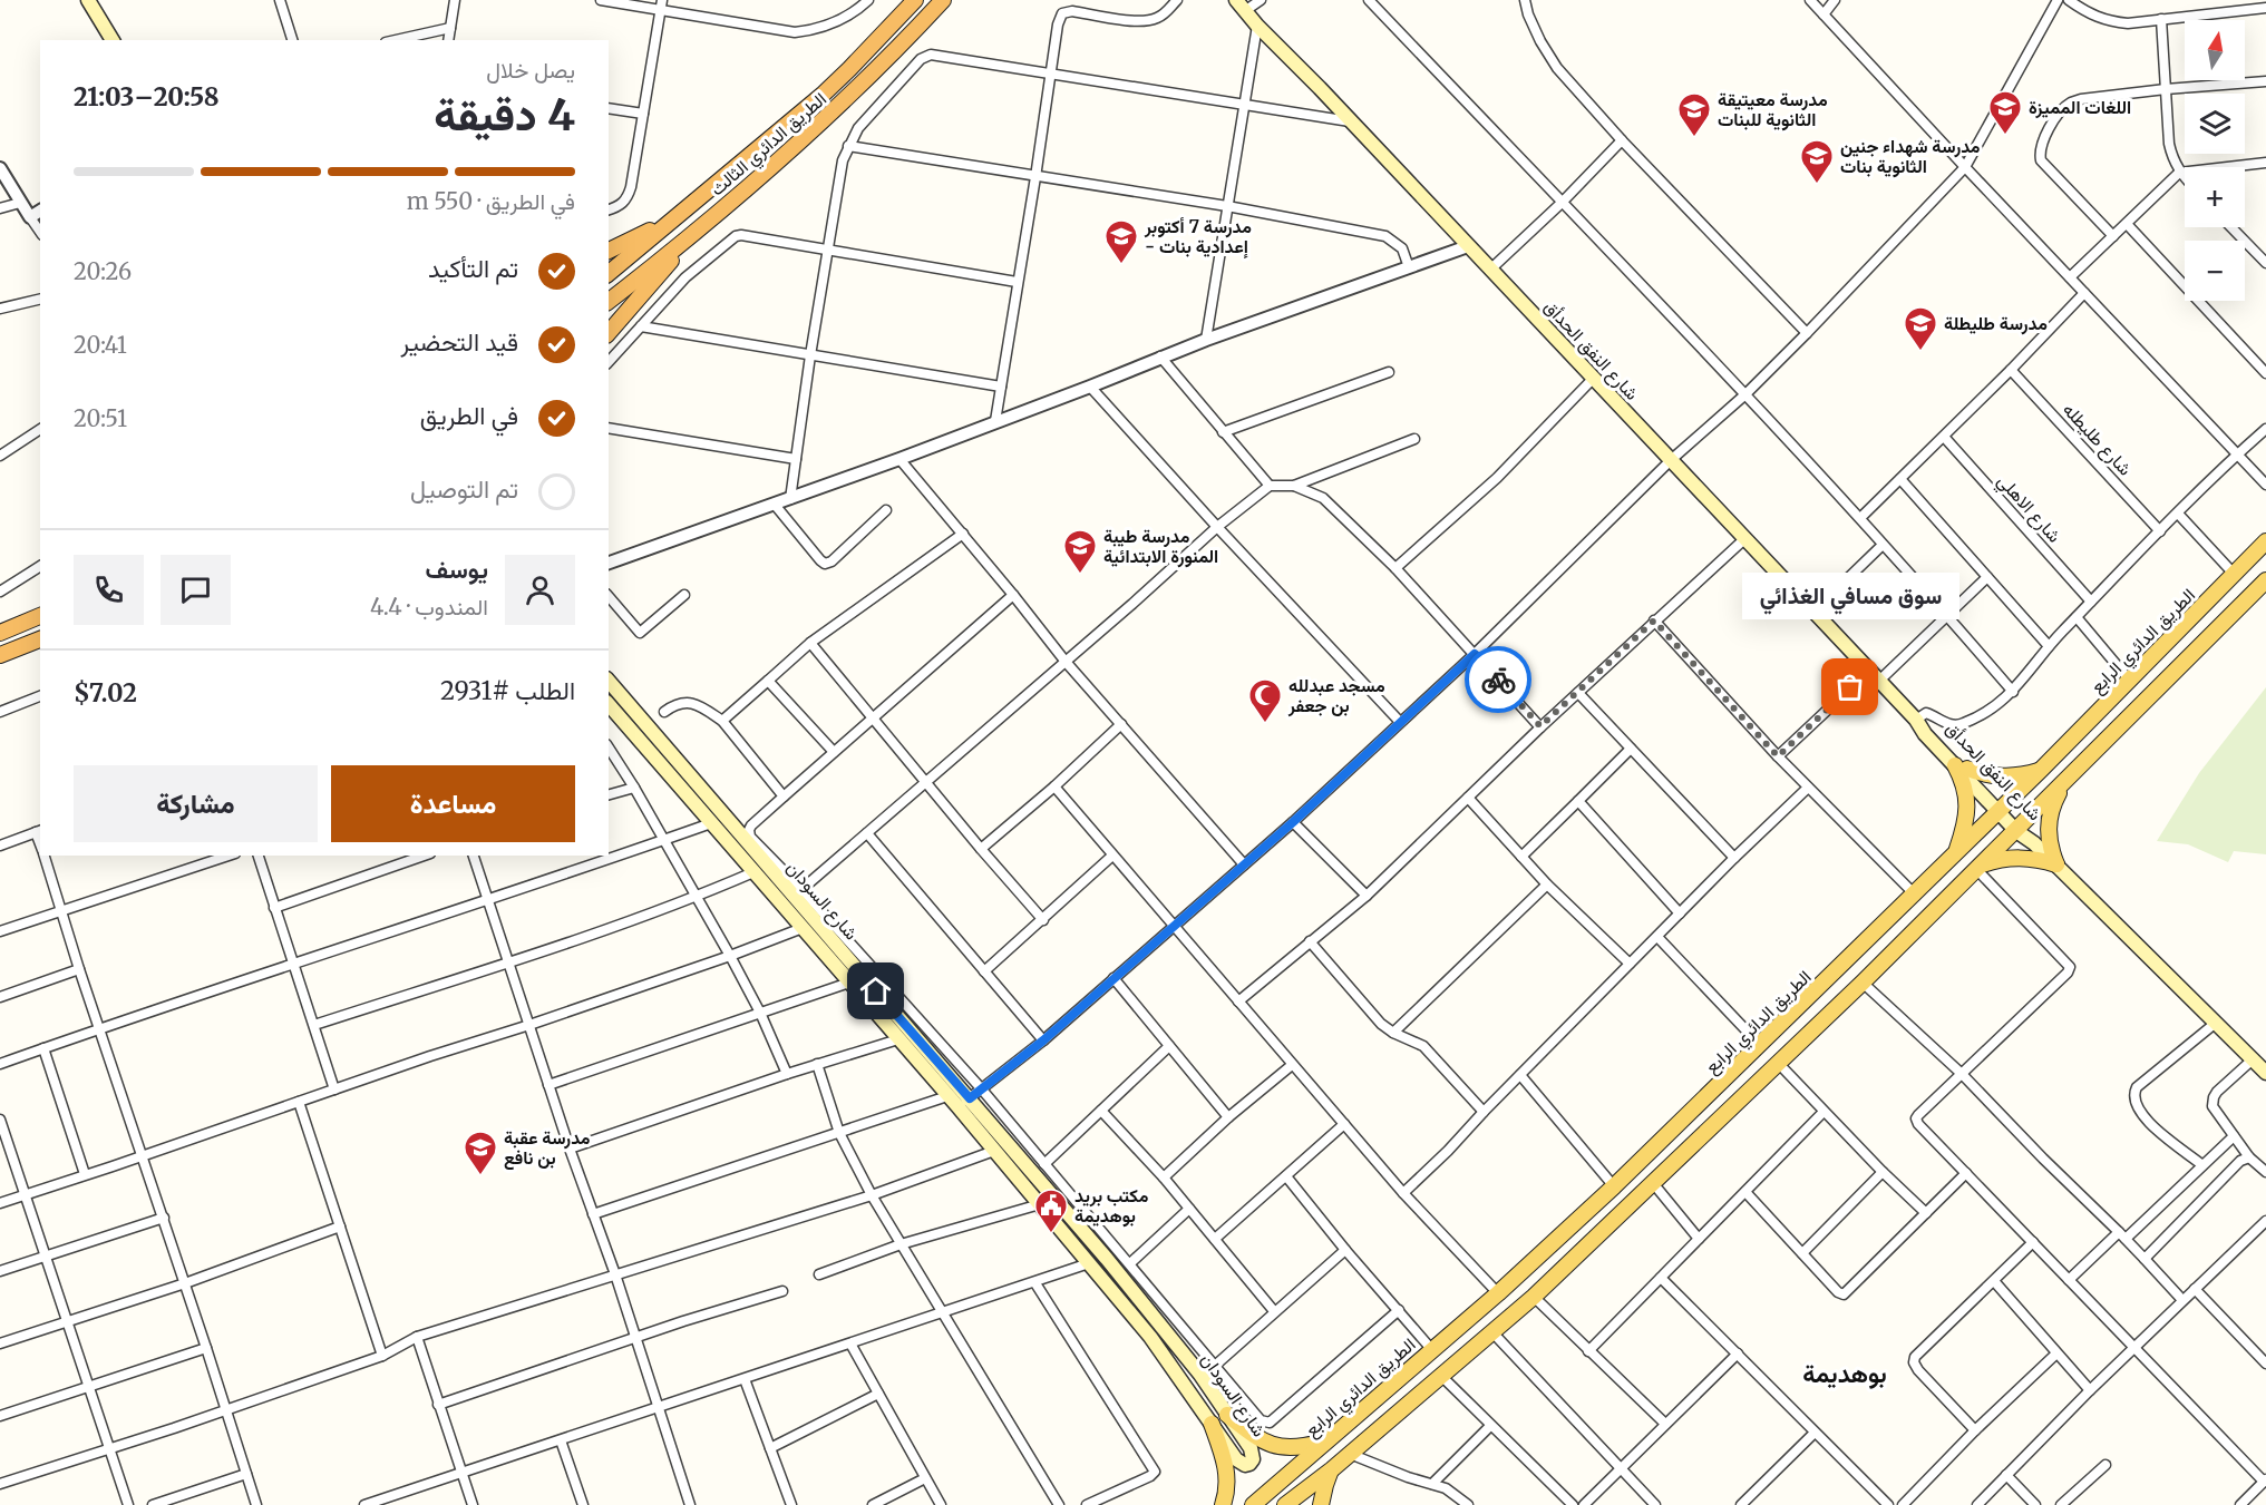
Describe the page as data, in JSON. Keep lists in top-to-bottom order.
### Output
{
  "streets": {
    "highway": ["الطريق الدائري الثالث"],
    "main road": ["شارع النفق الحدأق", "الطريق الدائري الرابع", "شارع السودان"],
    "street": ["شارع طليطله", "شارع الاهلي"]
  },
  "crossings": [
    ["شارع النفق الحدأق", "الطريق الدائري الرابع"]
  ],
  "districts": ["بوهديمة"],
  "places": {
    "school or university": [
      "اللغات المميزة",
      "مدرسة معيتيقة الثانوية للبنات",
      "مدرسة شهداء جنين الثانوية بنات",
      "مدرسة 7 أكتوبر - إعدادية بنات",
      "مدرسة طليطلة",
      "مدرسة طيبة المنورة الابتدائية",
      "مدرسة عقبة بن نافع"
    ],
    "other": ["سوق مسافي الغذائي"],
    "mosque": ["مسجد عبدلله بن جعفر"],
    "public building": ["مكتب بريد بوهديمة"]
  },
  "north": "top",
  "page": {
    "map_buttons": ["+", "−"],
    "heading": ["4 دقيقة", "يصل خلال", "20:58–21:03"],
    "panel": [
      "يوسف",
      "المندوب · 4.4",
      "الطلب #2931",
      "$7.02"
    ],
    "bar": "في الطريق · 550 m",
    "list": [
      ["تم التأكيد", "20:26"],
      ["قيد التحضير", "20:41"],
      ["في الطريق", "20:51"],
      "تم التوصيل"
    ],
    "bubble": "سوق مسافي الغذائي",
    "buttons": ["مساعدة", "مشاركة"]
  }
}
